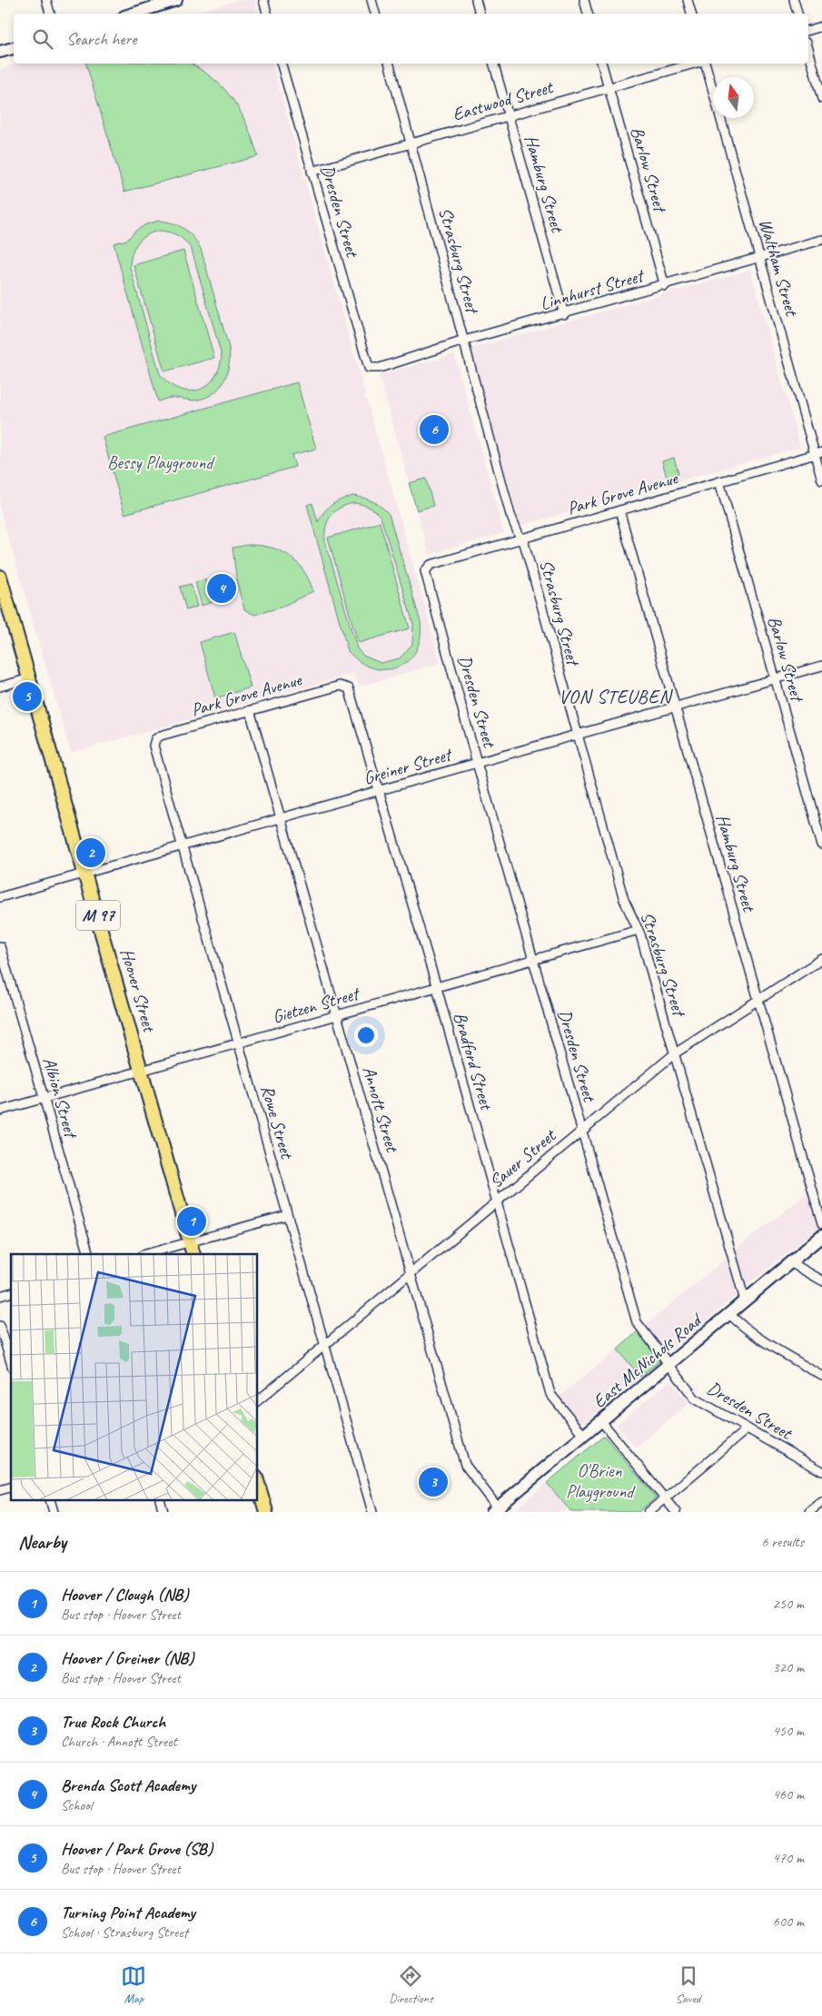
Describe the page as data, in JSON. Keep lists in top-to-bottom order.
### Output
{
  "streets": {
    "main road": ["M 97", "Hoover Street"],
    "street": [
      "Eastwood Street",
      "Barlow Street",
      "Hamburg Street",
      "Dresden Street",
      "Strasburg Street",
      "Waltham Street",
      "Linnhurst Street",
      "Park Grove Avenue",
      "Greiner Street",
      "Gietzen Street",
      "Bradford Street",
      "Albion Street",
      "Annott Street",
      "Rowe Street",
      "Sauer Street",
      "East McNichols Road"
    ]
  },
  "crossings": [
    ["Eastwood Street", "Barlow Street"],
    ["Eastwood Street", "Hamburg Street"],
    ["Eastwood Street", "Dresden Street"],
    ["Eastwood Street", "Strasburg Street"],
    ["Barlow Street", "Linnhurst Street"],
    ["Barlow Street", "Park Grove Avenue"],
    ["Barlow Street", "Greiner Street"],
    ["Hamburg Street", "Linnhurst Street"],
    ["Hamburg Street", "Park Grove Avenue"],
    ["Hamburg Street", "Greiner Street"],
    ["Hamburg Street", "Sauer Street"],
    ["Dresden Street", "Linnhurst Street"],
    ["Dresden Street", "Park Grove Avenue"],
    ["Dresden Street", "Greiner Street"],
    ["Dresden Street", "Gietzen Street"],
    ["Dresden Street", "Sauer Street"],
    ["Dresden Street", "East McNichols Road"],
    ["Strasburg Street", "Linnhurst Street"],
    ["Strasburg Street", "Park Grove Avenue"],
    ["Strasburg Street", "Greiner Street"],
    ["Strasburg Street", "Gietzen Street"],
    ["Strasburg Street", "Sauer Street"],
    ["Strasburg Street", "East McNichols Road"],
    ["Waltham Street", "Linnhurst Street"],
    ["Waltham Street", "Park Grove Avenue"],
    ["Park Grove Avenue", "Bradford Street"],
    ["Park Grove Avenue", "Annott Street"],
    ["Park Grove Avenue", "Rowe Street"],
    ["Greiner Street", "Hoover Street"],
    ["Greiner Street", "Bradford Street"],
    ["Greiner Street", "Annott Street"],
    ["Greiner Street", "Rowe Street"],
    ["Hoover Street", "Gietzen Street"],
    ["Gietzen Street", "Bradford Street"],
    ["Gietzen Street", "Albion Street"],
    ["Gietzen Street", "Annott Street"],
    ["Gietzen Street", "Rowe Street"],
    ["Bradford Street", "Sauer Street"],
    ["Bradford Street", "East McNichols Road"],
    ["Annott Street", "Sauer Street"],
    ["Annott Street", "East McNichols Road"],
    ["Rowe Street", "Sauer Street"]
  ],
  "districts": ["VON STEUBEN"],
  "parks": ["Bessy Playground", "O'Brien Playground"],
  "north": "top",
  "page": {
    "search": "Search here",
    "pins": [
      "6",
      "4",
      "5",
      "2",
      "1",
      "3"
    ],
    "heading": ["Nearby", "6 results"],
    "list": [
      {
        "mark": "1",
        "name": "Hoover / Clough (NB)",
        "note": "Bus stop · Hoover Street",
        "value": "250 m"
      },
      {
        "mark": "2",
        "name": "Hoover / Greiner (NB)",
        "note": "Bus stop · Hoover Street",
        "value": "320 m"
      },
      {
        "mark": "3",
        "name": "True Rock Church",
        "note": "Church · Annott Street",
        "value": "450 m"
      },
      {
        "mark": "4",
        "name": "Brenda Scott Academy",
        "note": "School",
        "value": "460 m"
      },
      {
        "mark": "5",
        "name": "Hoover / Park Grove (SB)",
        "note": "Bus stop · Hoover Street",
        "value": "470 m"
      },
      {
        "mark": "6",
        "name": "Turning Point Academy",
        "note": "School · Strasburg Street",
        "value": "600 m"
      }
    ],
    "nav": ["Map", "Directions", "Saved"]
  }
}
